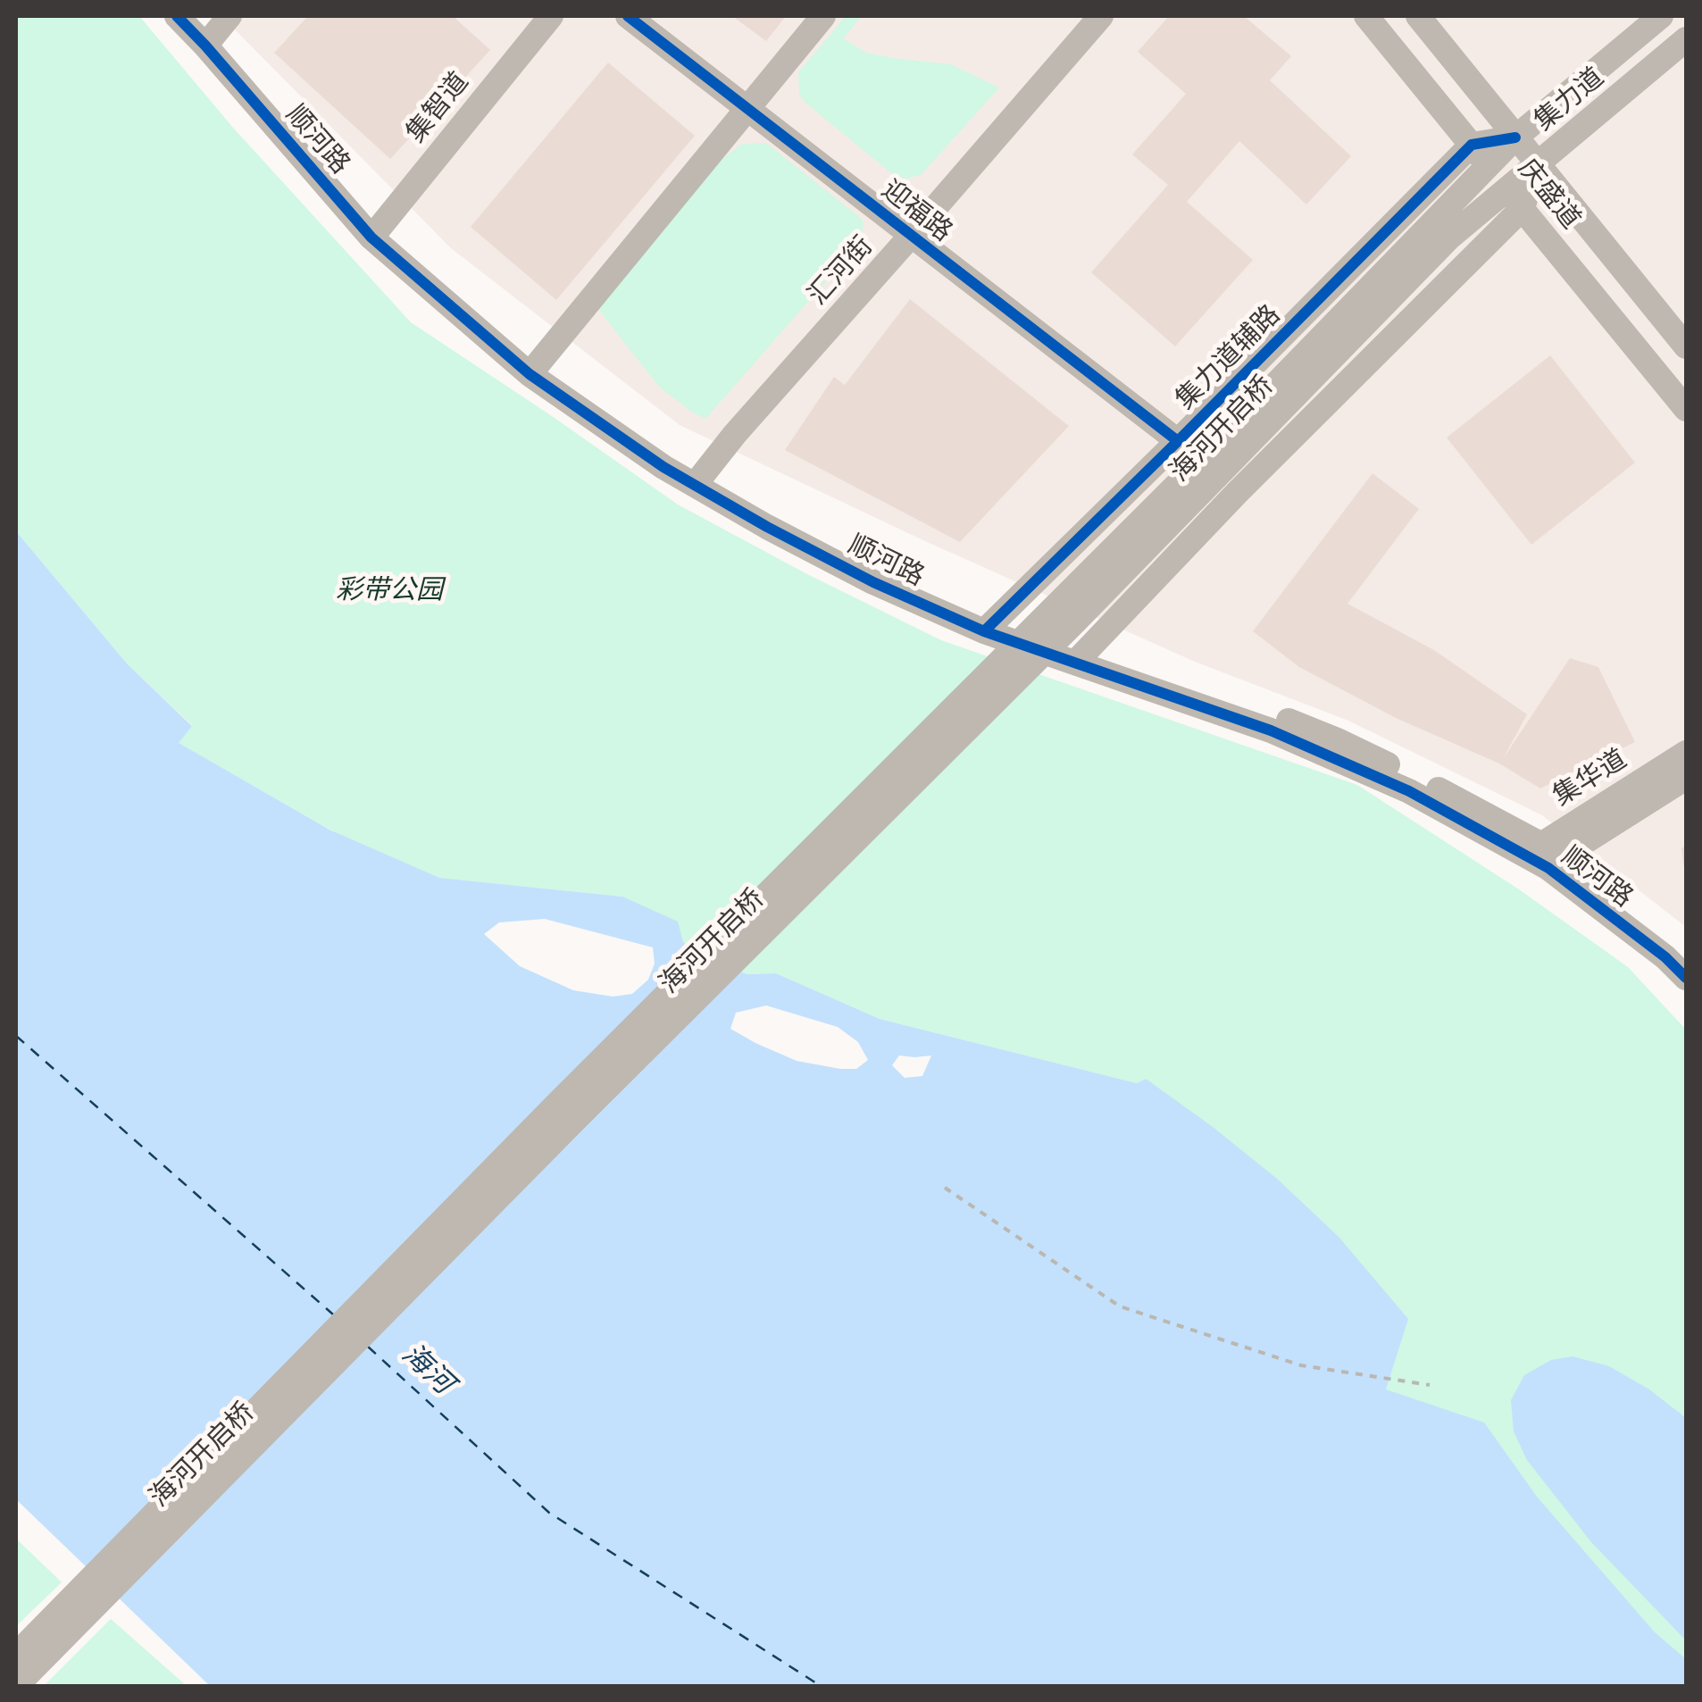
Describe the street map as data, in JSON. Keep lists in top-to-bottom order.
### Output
{
  "streets": {
    "street": [
      "集力道",
      "集智道",
      "顺河路",
      "庆盛道",
      "迎福路",
      "汇河街",
      "集力道辅路",
      "海河开启桥",
      "集华道"
    ]
  },
  "crossings": [
    ["集力道", "庆盛道"],
    ["集力道", "海河开启桥"],
    ["集智道", "顺河路"],
    ["顺河路", "汇河街"],
    ["顺河路", "集力道辅路"],
    ["顺河路", "集华道"],
    ["庆盛道", "集力道辅路"],
    ["迎福路", "汇河街"],
    ["迎福路", "集力道辅路"]
  ],
  "water": ["海河"],
  "parks": ["彩带公园"]
}
